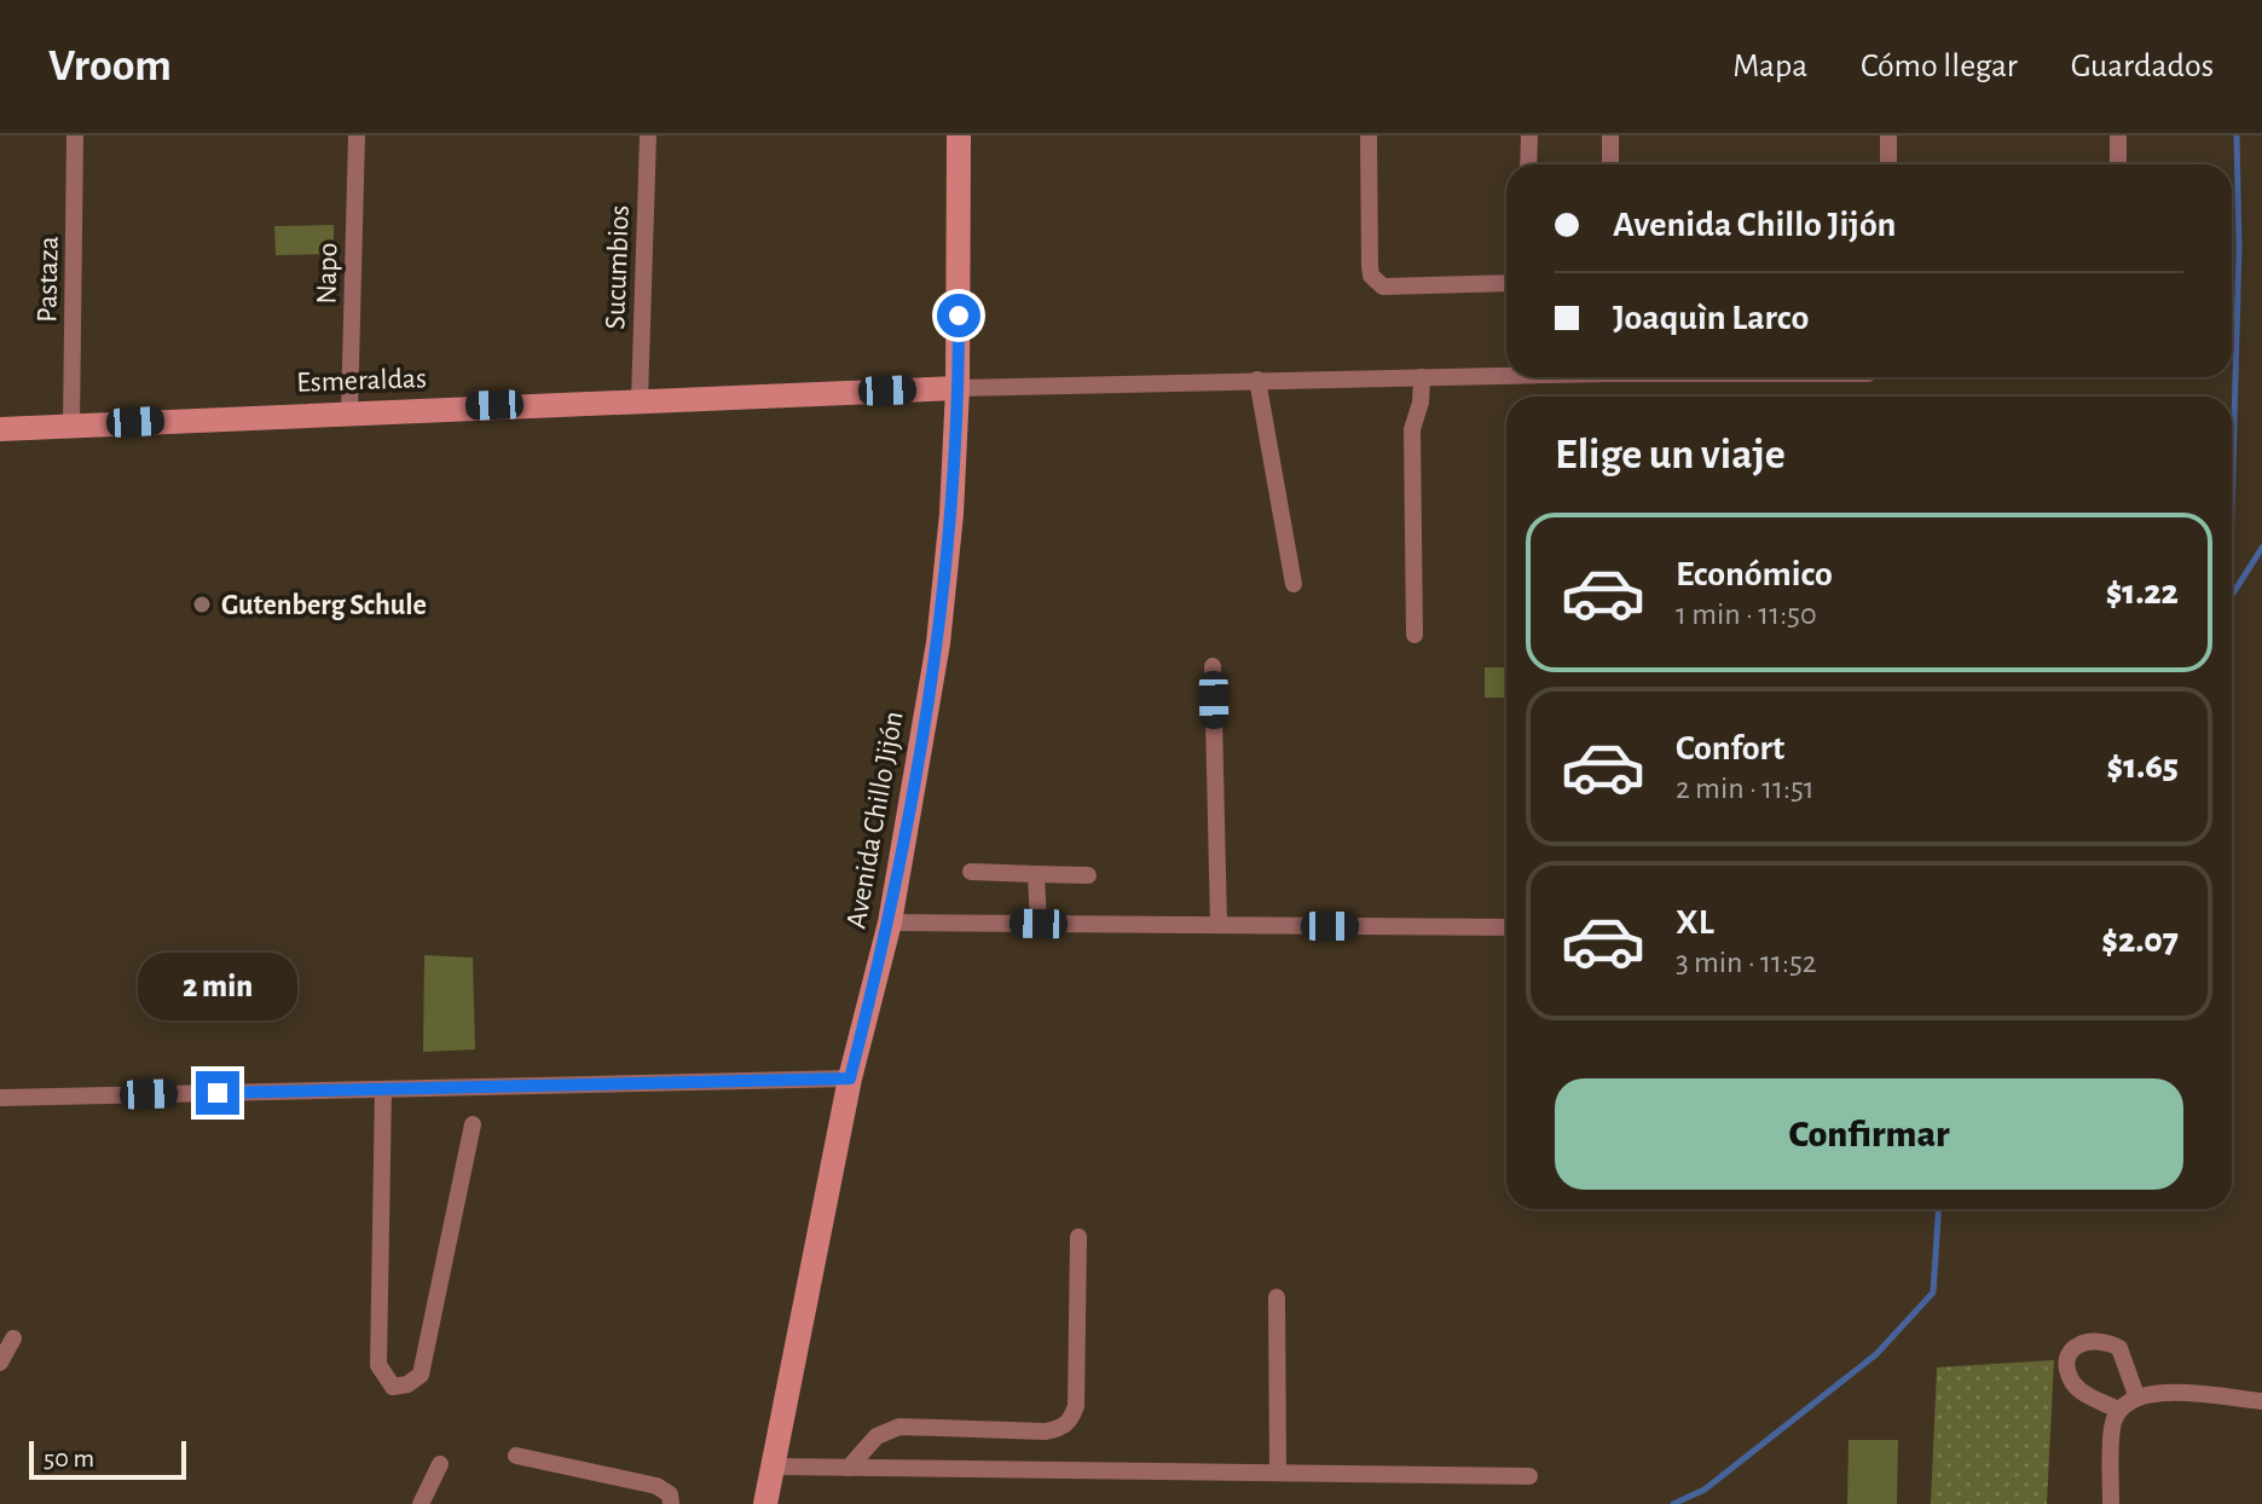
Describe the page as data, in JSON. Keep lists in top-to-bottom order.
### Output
{
  "streets": {
    "street": [
      "Sucumbios",
      "Napo",
      "Pastaza",
      "Esmeraldas",
      "Avenida Chillo Jijón"
    ]
  },
  "crossings": [
    ["Sucumbios", "Esmeraldas"],
    ["Napo", "Esmeraldas"],
    ["Pastaza", "Esmeraldas"],
    ["Esmeraldas", "Avenida Chillo Jijón"]
  ],
  "places": ["Gutenberg Schule"],
  "scale_bar": "50 m",
  "page": {
    "header": "Vroom",
    "nav": ["Mapa", "Cómo llegar", "Guardados"],
    "banner": ["Avenida Chillo Jijón", "Joaquìn Larco"],
    "heading": "Elige un viaje",
    "list": [
      {
        "name": "Económico",
        "note": "1 min · 11:50",
        "value": "$1.22"
      },
      {
        "name": "Confort",
        "note": "2 min · 11:51",
        "value": "$1.65"
      },
      {
        "name": "XL",
        "note": "3 min · 11:52",
        "value": "$2.07"
      }
    ],
    "bubble": "2 min",
    "buttons": "Confirmar",
    "scale": "50 m"
  }
}
